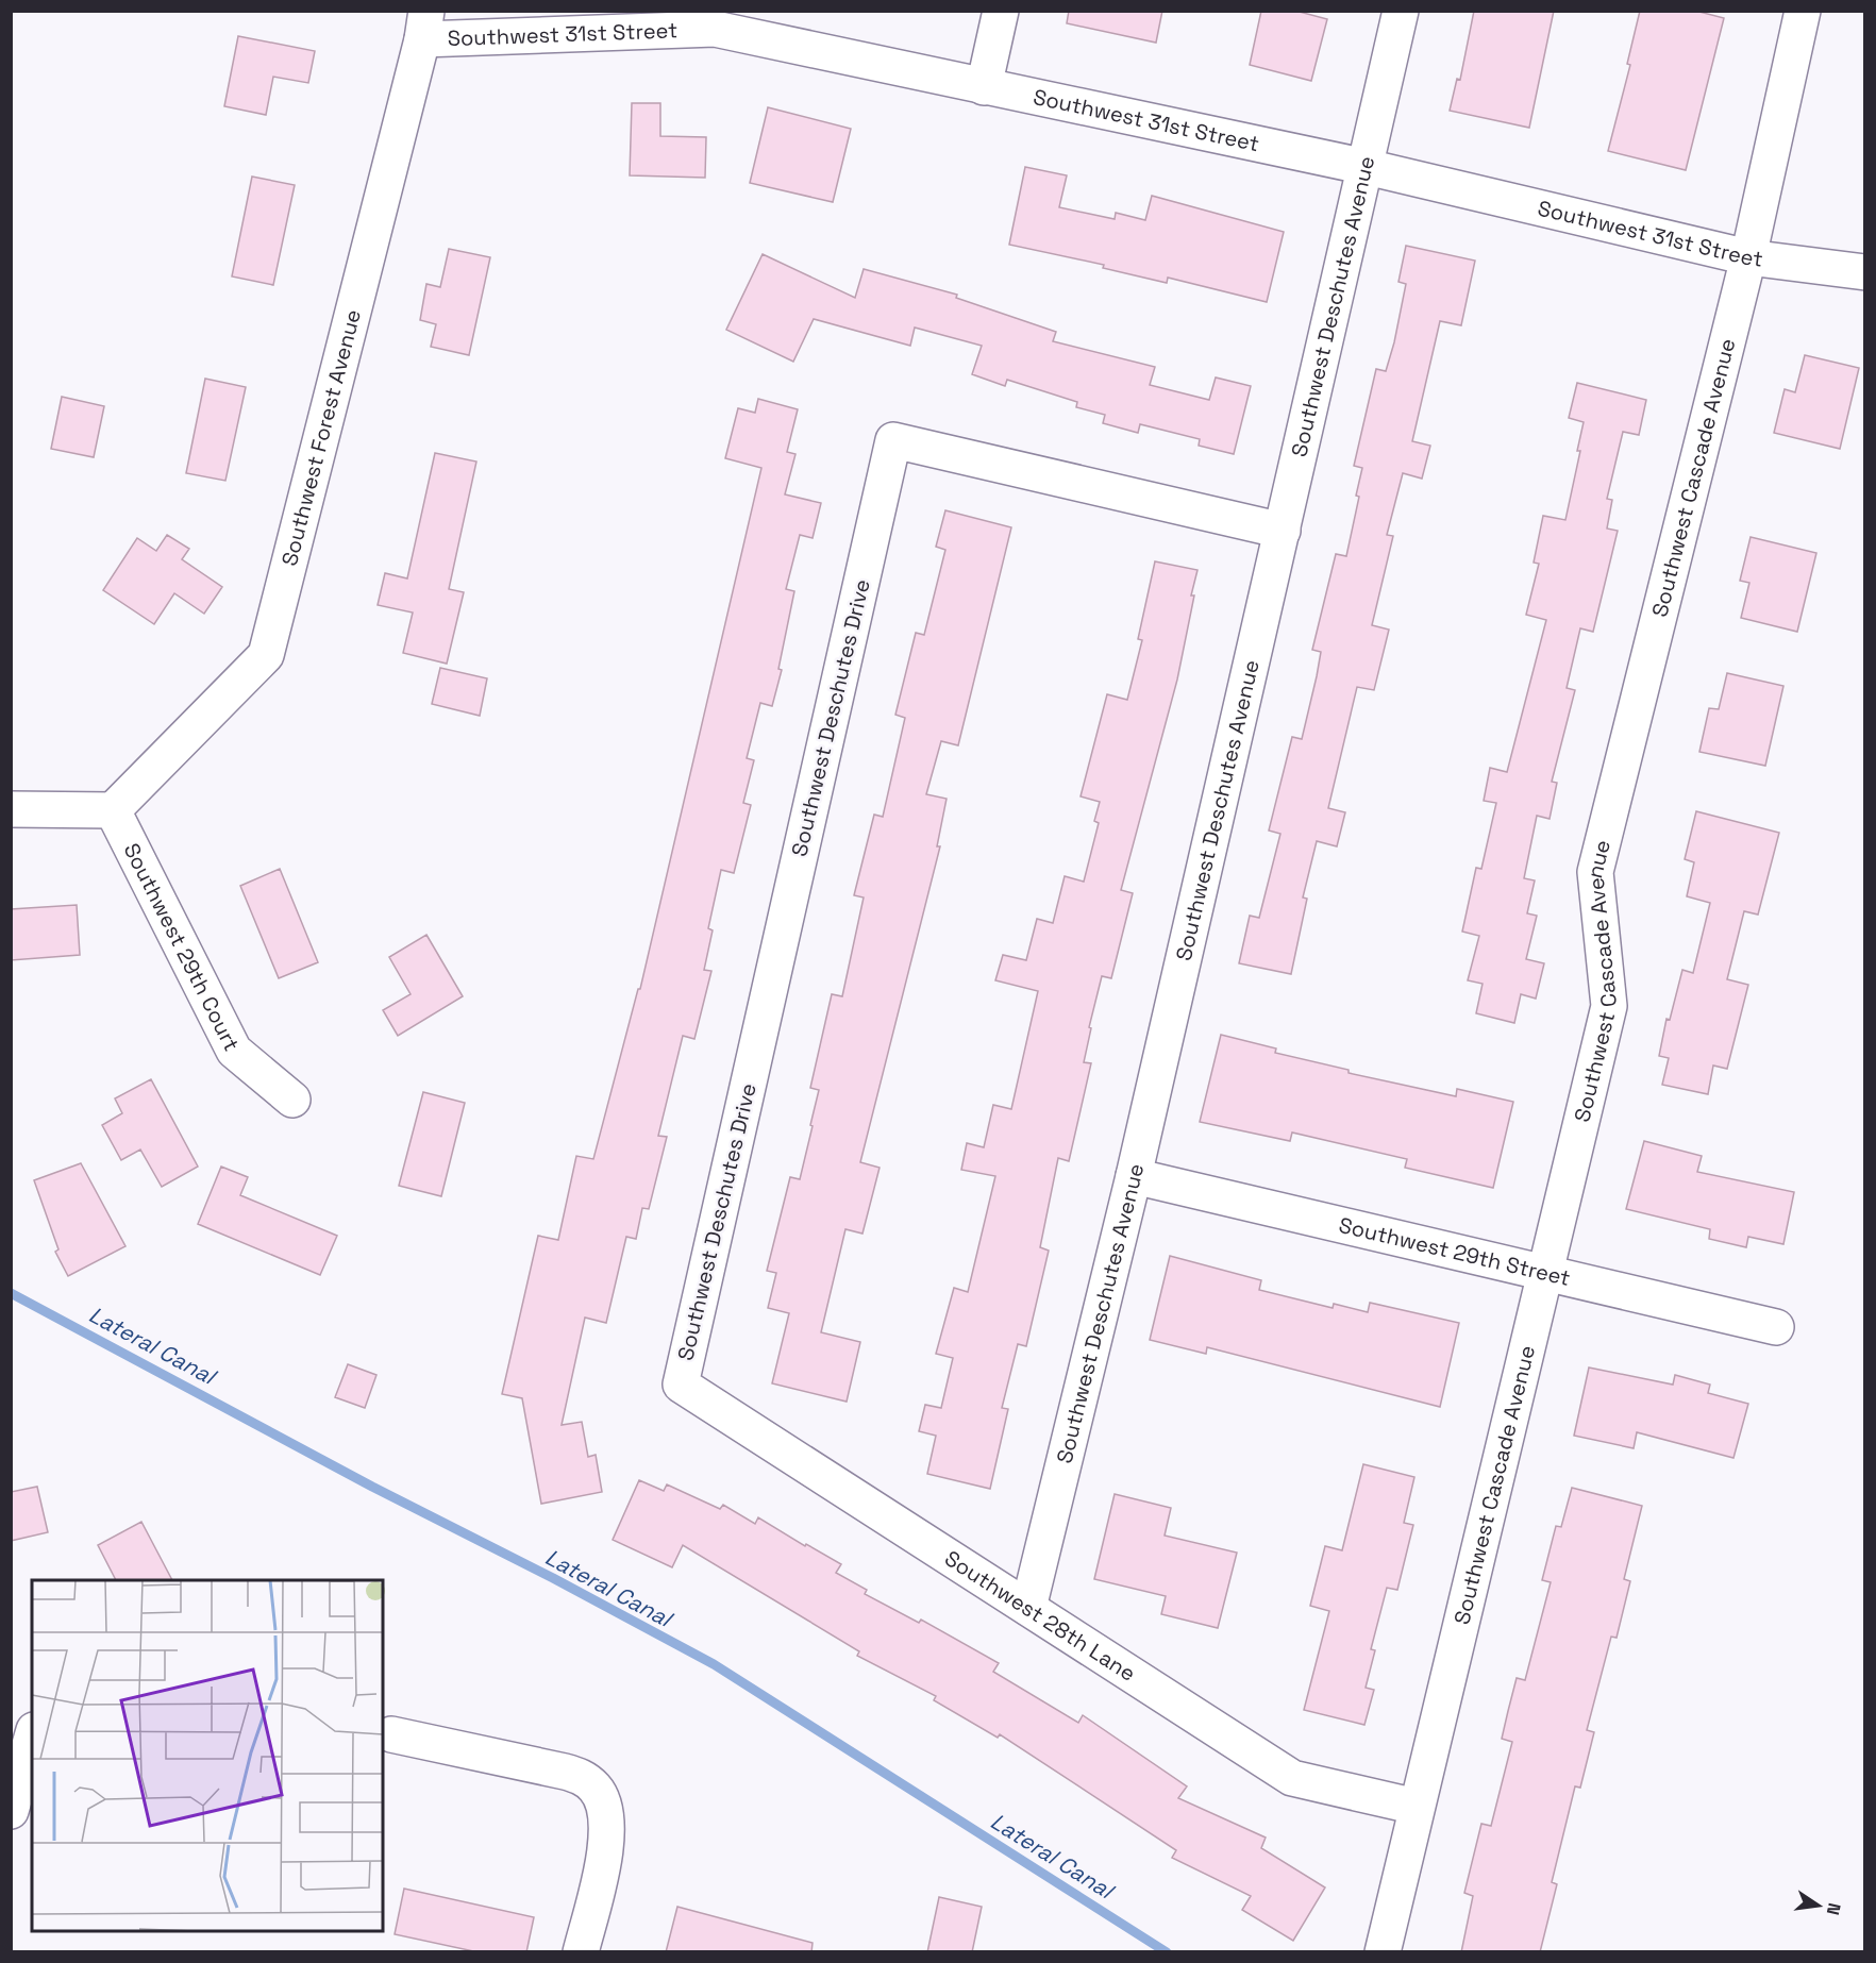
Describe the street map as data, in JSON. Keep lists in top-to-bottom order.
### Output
{
  "streets": {
    "street": [
      "Southwest 31st Street",
      "Southwest Deschutes Avenue",
      "Southwest Forest Avenue",
      "Southwest Cascade Avenue",
      "Southwest Deschutes Drive",
      "Southwest 29th Court",
      "Southwest 29th Street",
      "Southwest 28th Lane"
    ]
  },
  "crossings": [
    ["Southwest 31st Street", "Southwest Deschutes Avenue"],
    ["Southwest 31st Street", "Southwest Forest Avenue"],
    ["Southwest 31st Street", "Southwest Cascade Avenue"],
    ["Southwest Deschutes Avenue", "Southwest Deschutes Drive"],
    ["Southwest Deschutes Avenue", "Southwest 29th Street"],
    ["Southwest Deschutes Avenue", "Southwest 28th Lane"],
    ["Southwest Forest Avenue", "Southwest 29th Court"],
    ["Southwest Cascade Avenue", "Southwest 29th Street"],
    ["Southwest Cascade Avenue", "Southwest 28th Lane"],
    ["Southwest Deschutes Drive", "Southwest 28th Lane"]
  ],
  "water": ["Lateral Canal"],
  "north": "right"
}
